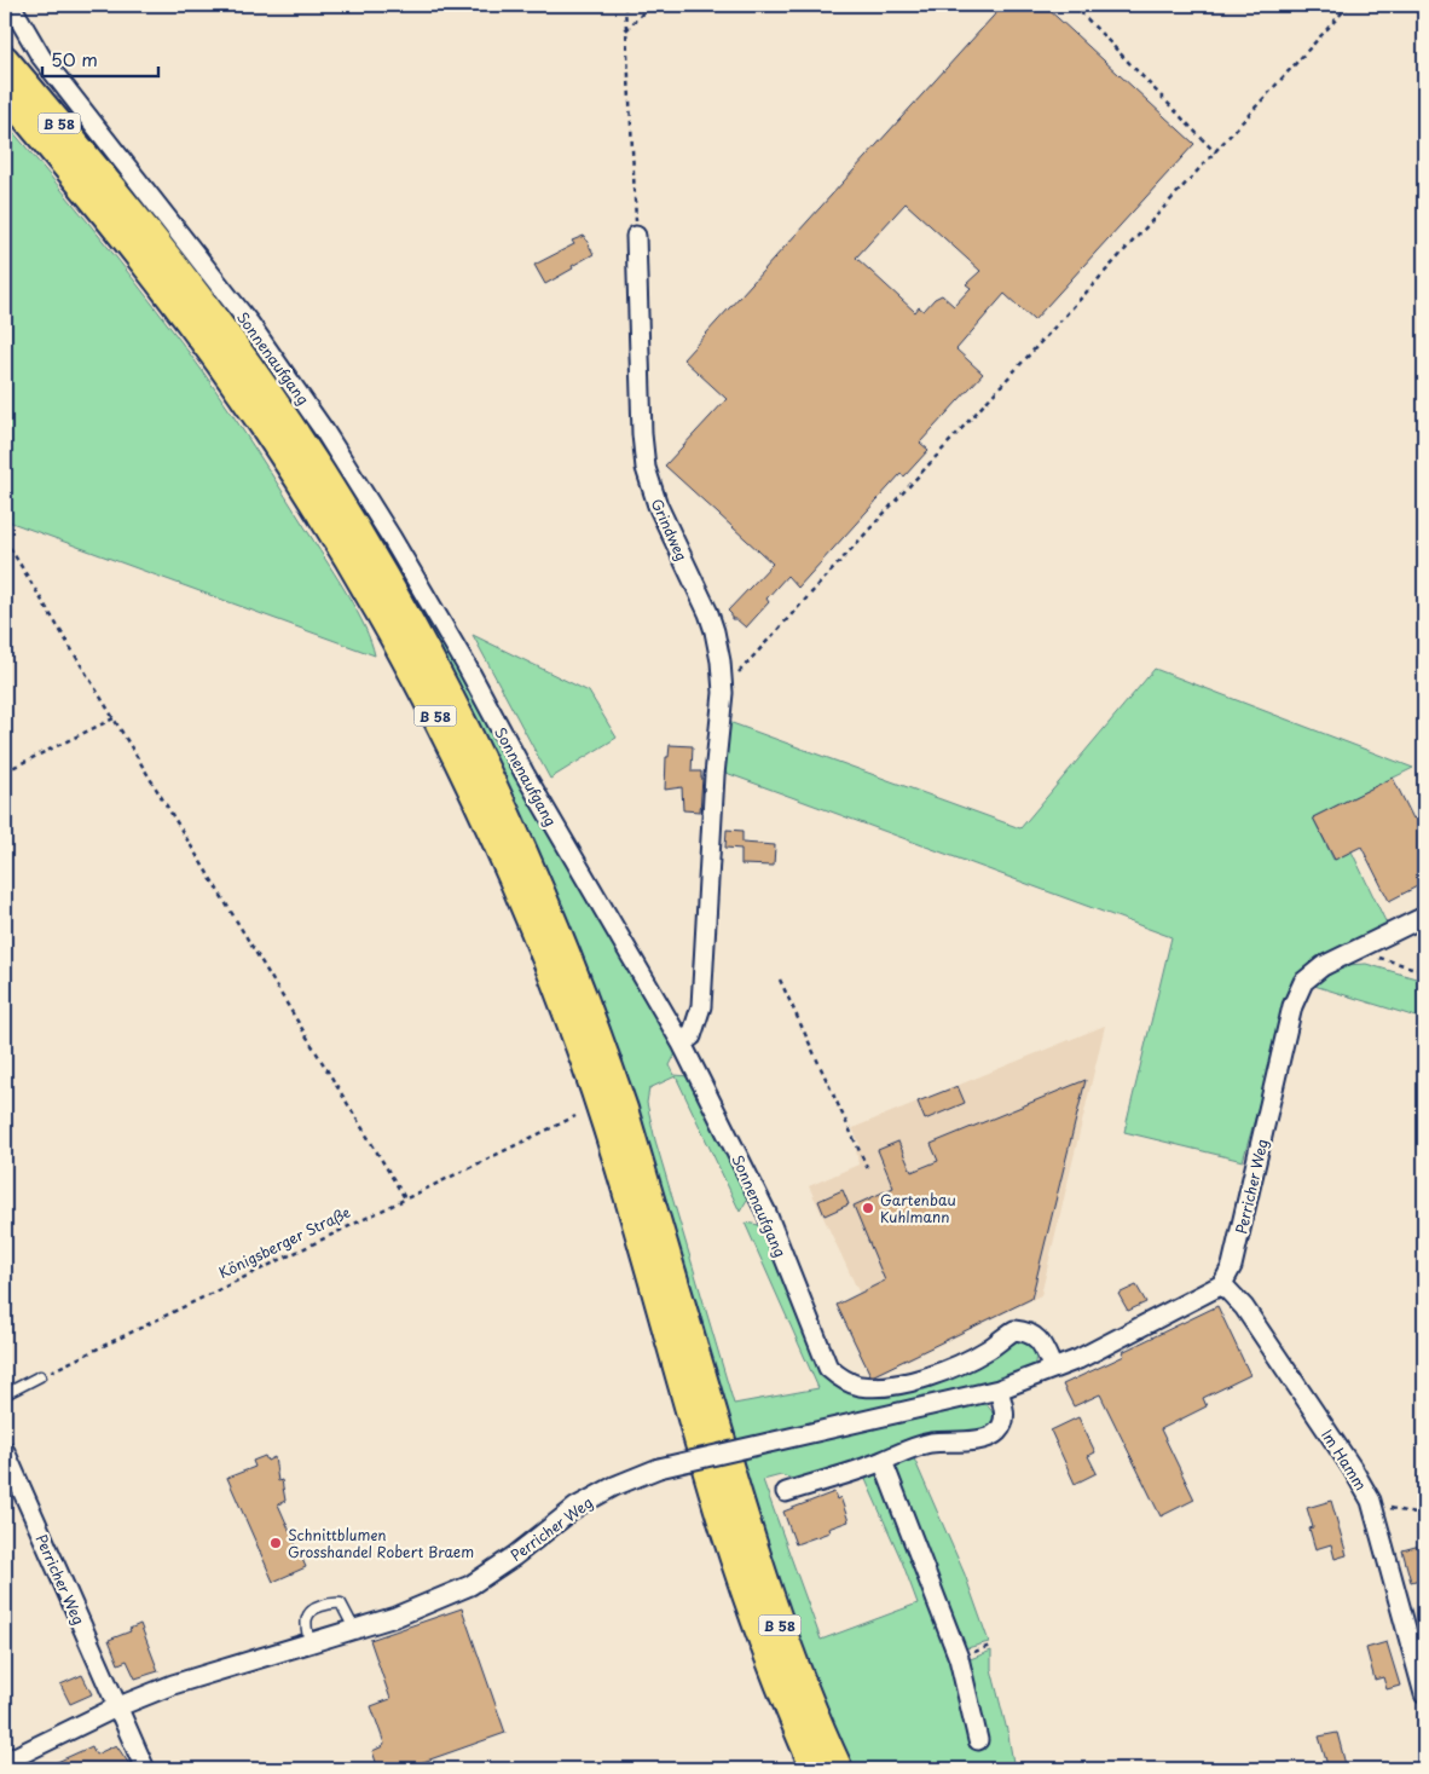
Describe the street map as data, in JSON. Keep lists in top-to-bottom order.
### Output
{
  "streets": {
    "main road": ["B 58"],
    "street": [
      "Sonnenaufgang",
      "Grindweg",
      "Perricher Weg",
      "Im Hamm"
    ],
    "path": ["Königsberger Straße"]
  },
  "crossings": [
    ["Sonnenaufgang", "Grindweg"],
    ["Sonnenaufgang", "Perricher Weg"],
    ["Perricher Weg", "Im Hamm"]
  ],
  "places": ["Gartenbau Kuhlmann", "Schnittblumen Grosshandel Robert Braem"],
  "scale_bar": "50 m"
}
